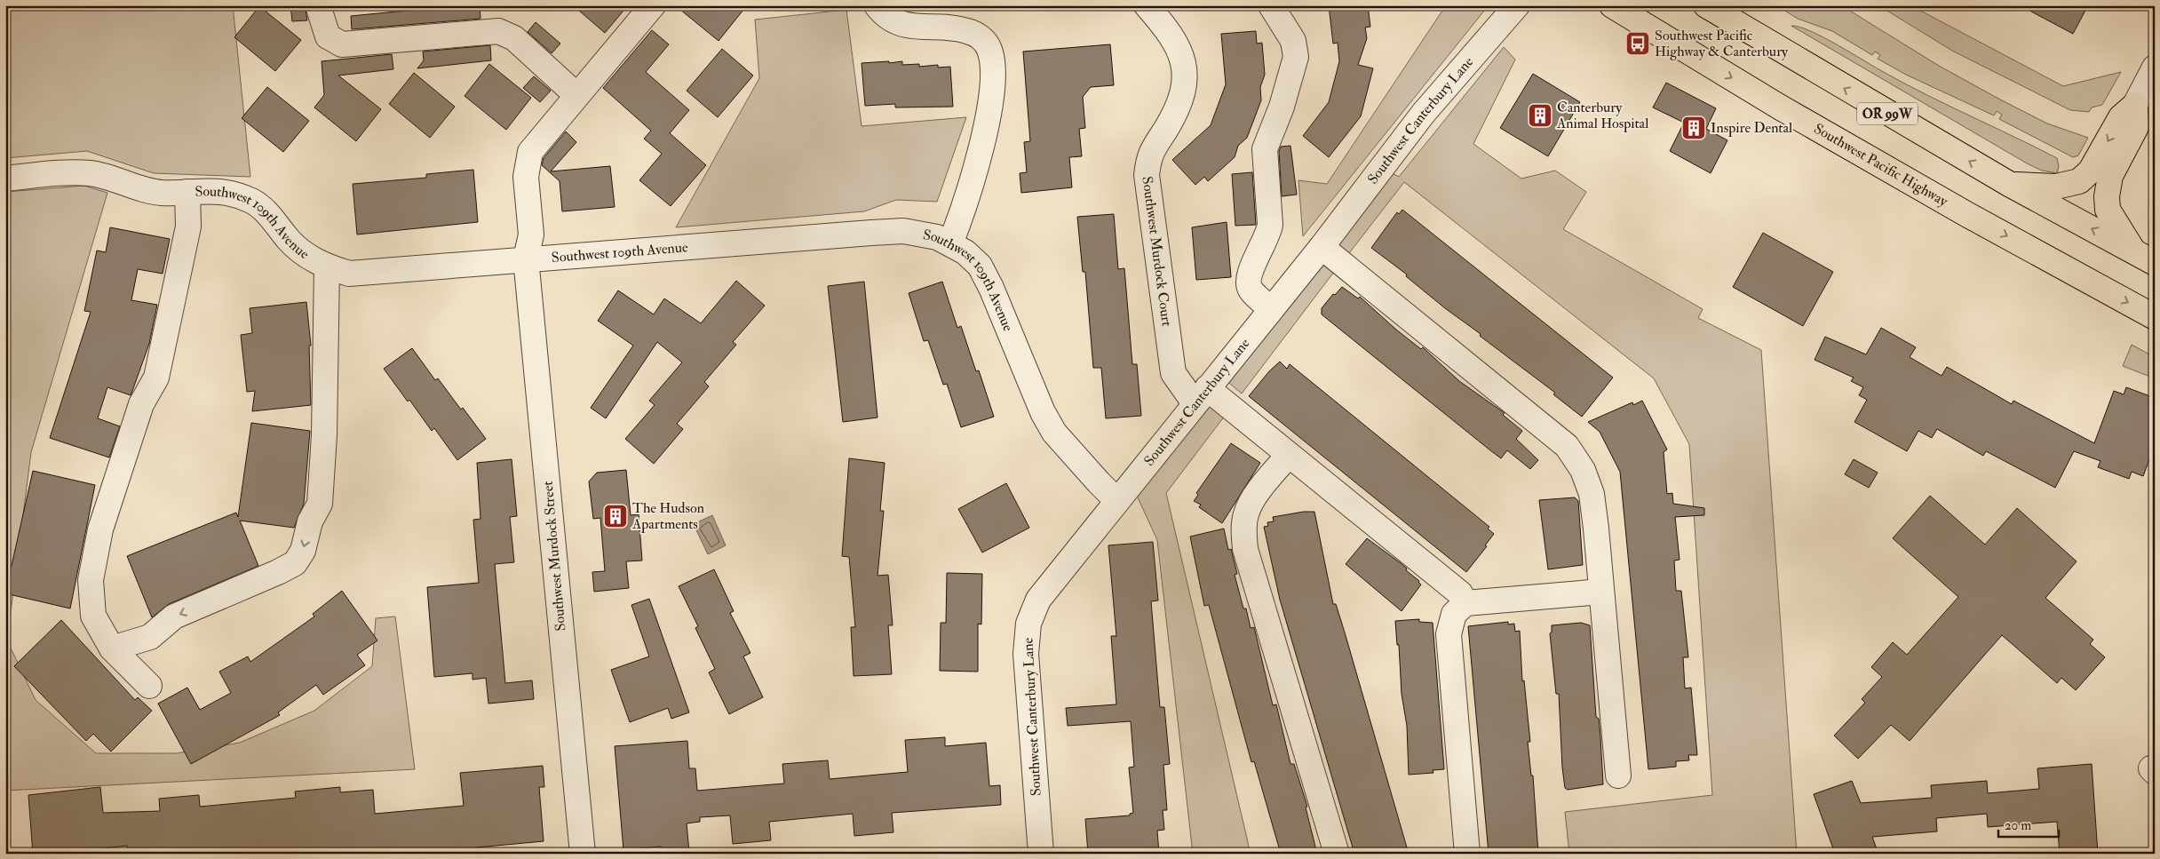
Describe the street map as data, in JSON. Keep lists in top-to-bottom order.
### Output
{
  "streets": {
    "highway": ["OR 99W", "Southwest Pacific Highway"],
    "street": [
      "Southwest Canterbury Lane",
      "Southwest 109th Avenue",
      "Southwest Murdock Court",
      "Southwest Murdock Street"
    ]
  },
  "crossings": [
    ["Southwest Canterbury Lane", "Southwest 109th Avenue"],
    ["Southwest Canterbury Lane", "Southwest Murdock Court"],
    ["Southwest 109th Avenue", "Southwest Murdock Street"]
  ],
  "places": {
    "bus stop": ["Southwest Pacific Highway & Canterbury"],
    "building": ["Canterbury Animal Hospital", "Inspire Dental", "The Hudson Apartments"]
  },
  "scale_bar": "20 m"
}
